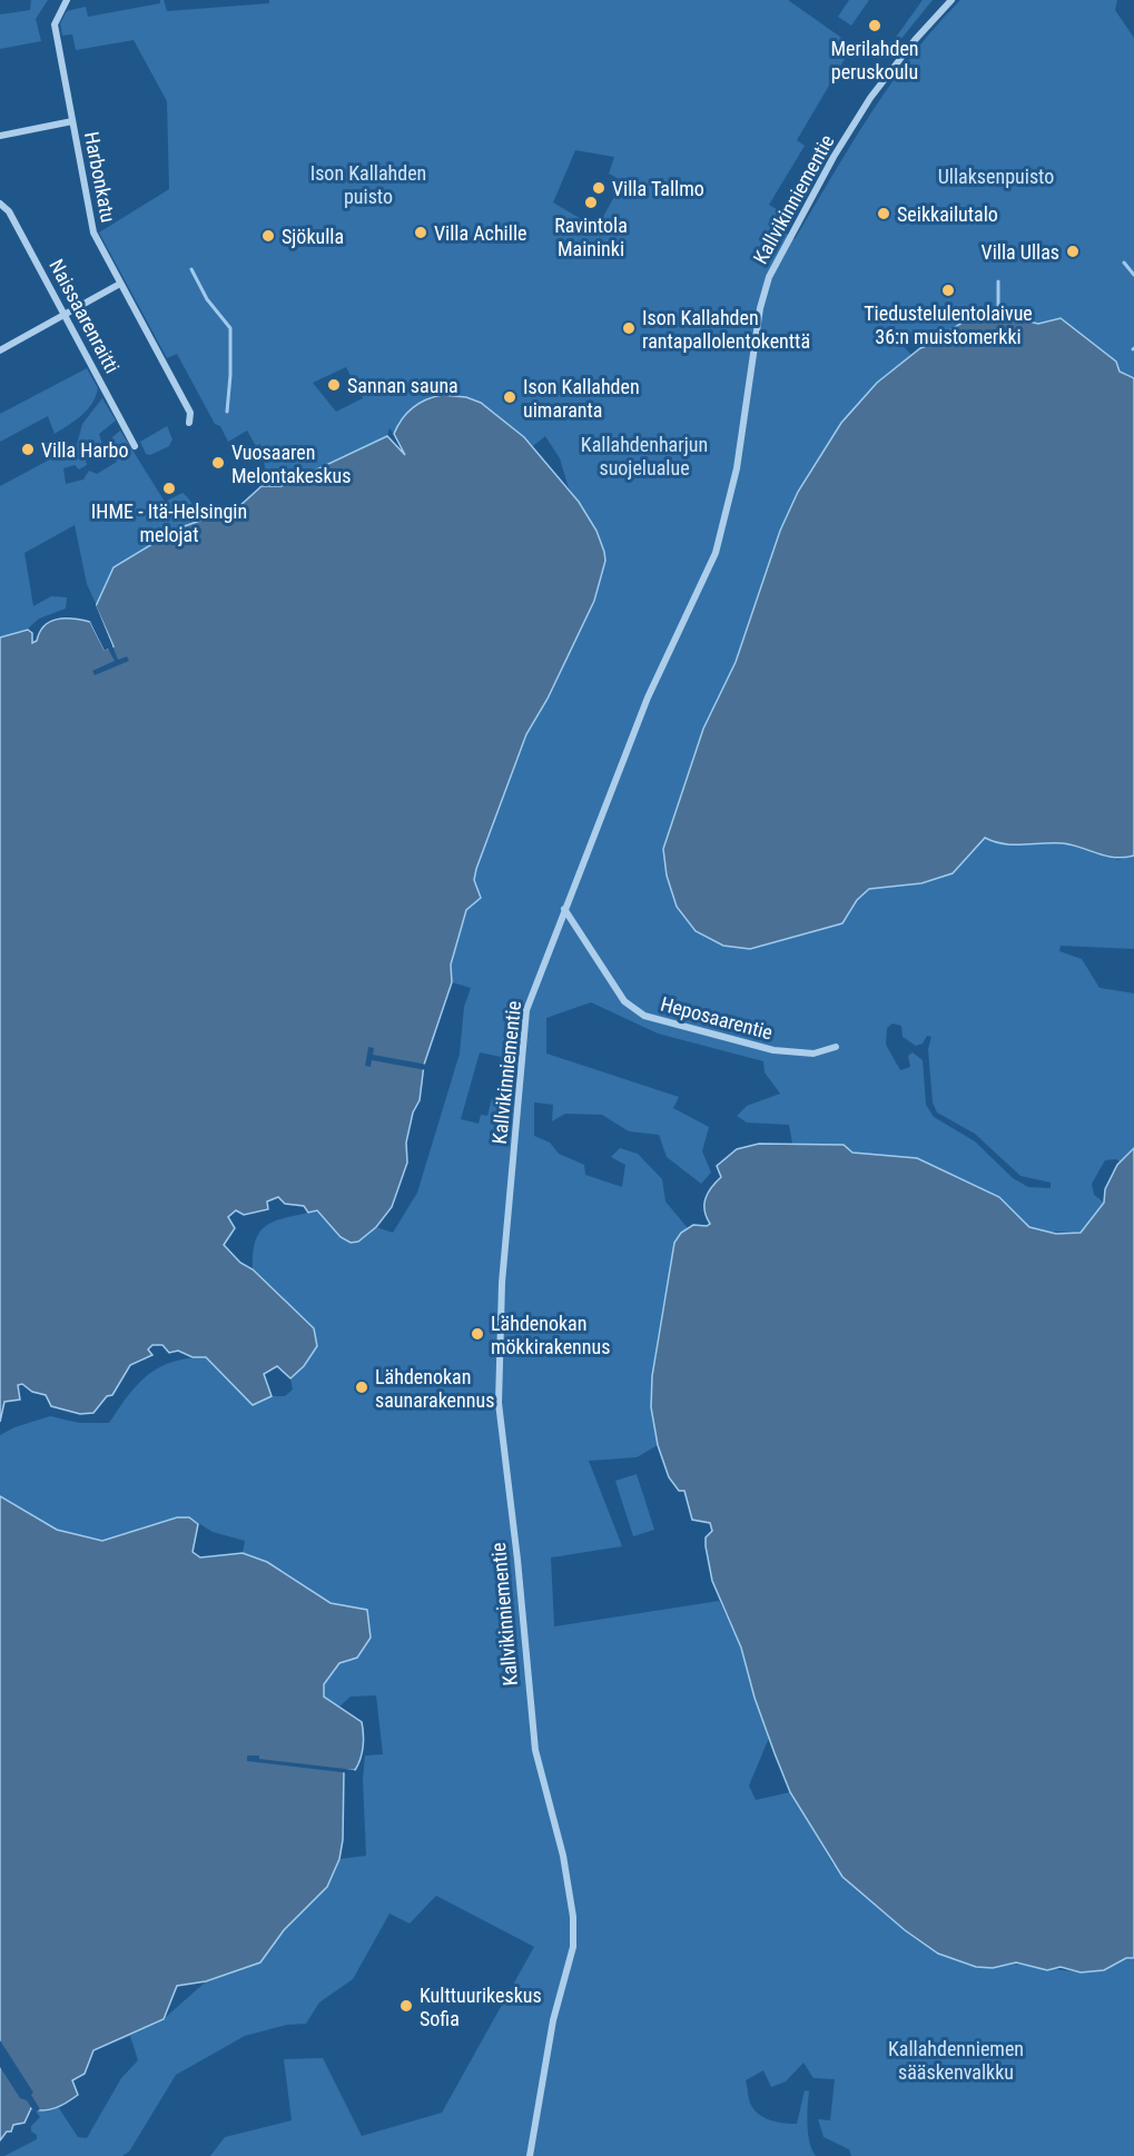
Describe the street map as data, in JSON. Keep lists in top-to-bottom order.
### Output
{
  "streets": {
    "street": [
      "Harbonkatu",
      "Kallvikinniementie",
      "Naissaarenraitti",
      "Heposaarentie"
    ]
  },
  "crossings": [
    ["Kallvikinniementie", "Heposaarentie"]
  ],
  "parks": [
    "Ison Kallahden puisto",
    "Ullaksenpuisto",
    "Kallahdenharjun suojelualue",
    "Kallahdenniemen sääskenvalkku"
  ],
  "places": [
    "Merilahden peruskoulu",
    "Villa Tallmo",
    "Ravintola Maininki",
    "Seikkailutalo",
    "Villa Achille",
    "Sjökulla",
    "Villa Ullas",
    "Tiedustelulentolaivue 36:n muistomerkki",
    "Ison Kallahden rantapallolentokenttä",
    "Sannan sauna",
    "Ison Kallahden uimaranta",
    "Villa Harbo",
    "Vuosaaren Melontakeskus",
    "IHME - Itä-Helsingin melojat",
    "Lähdenokan mökkirakennus",
    "Lähdenokan saunarakennus",
    "Kulttuurikeskus Sofia"
  ]
}
